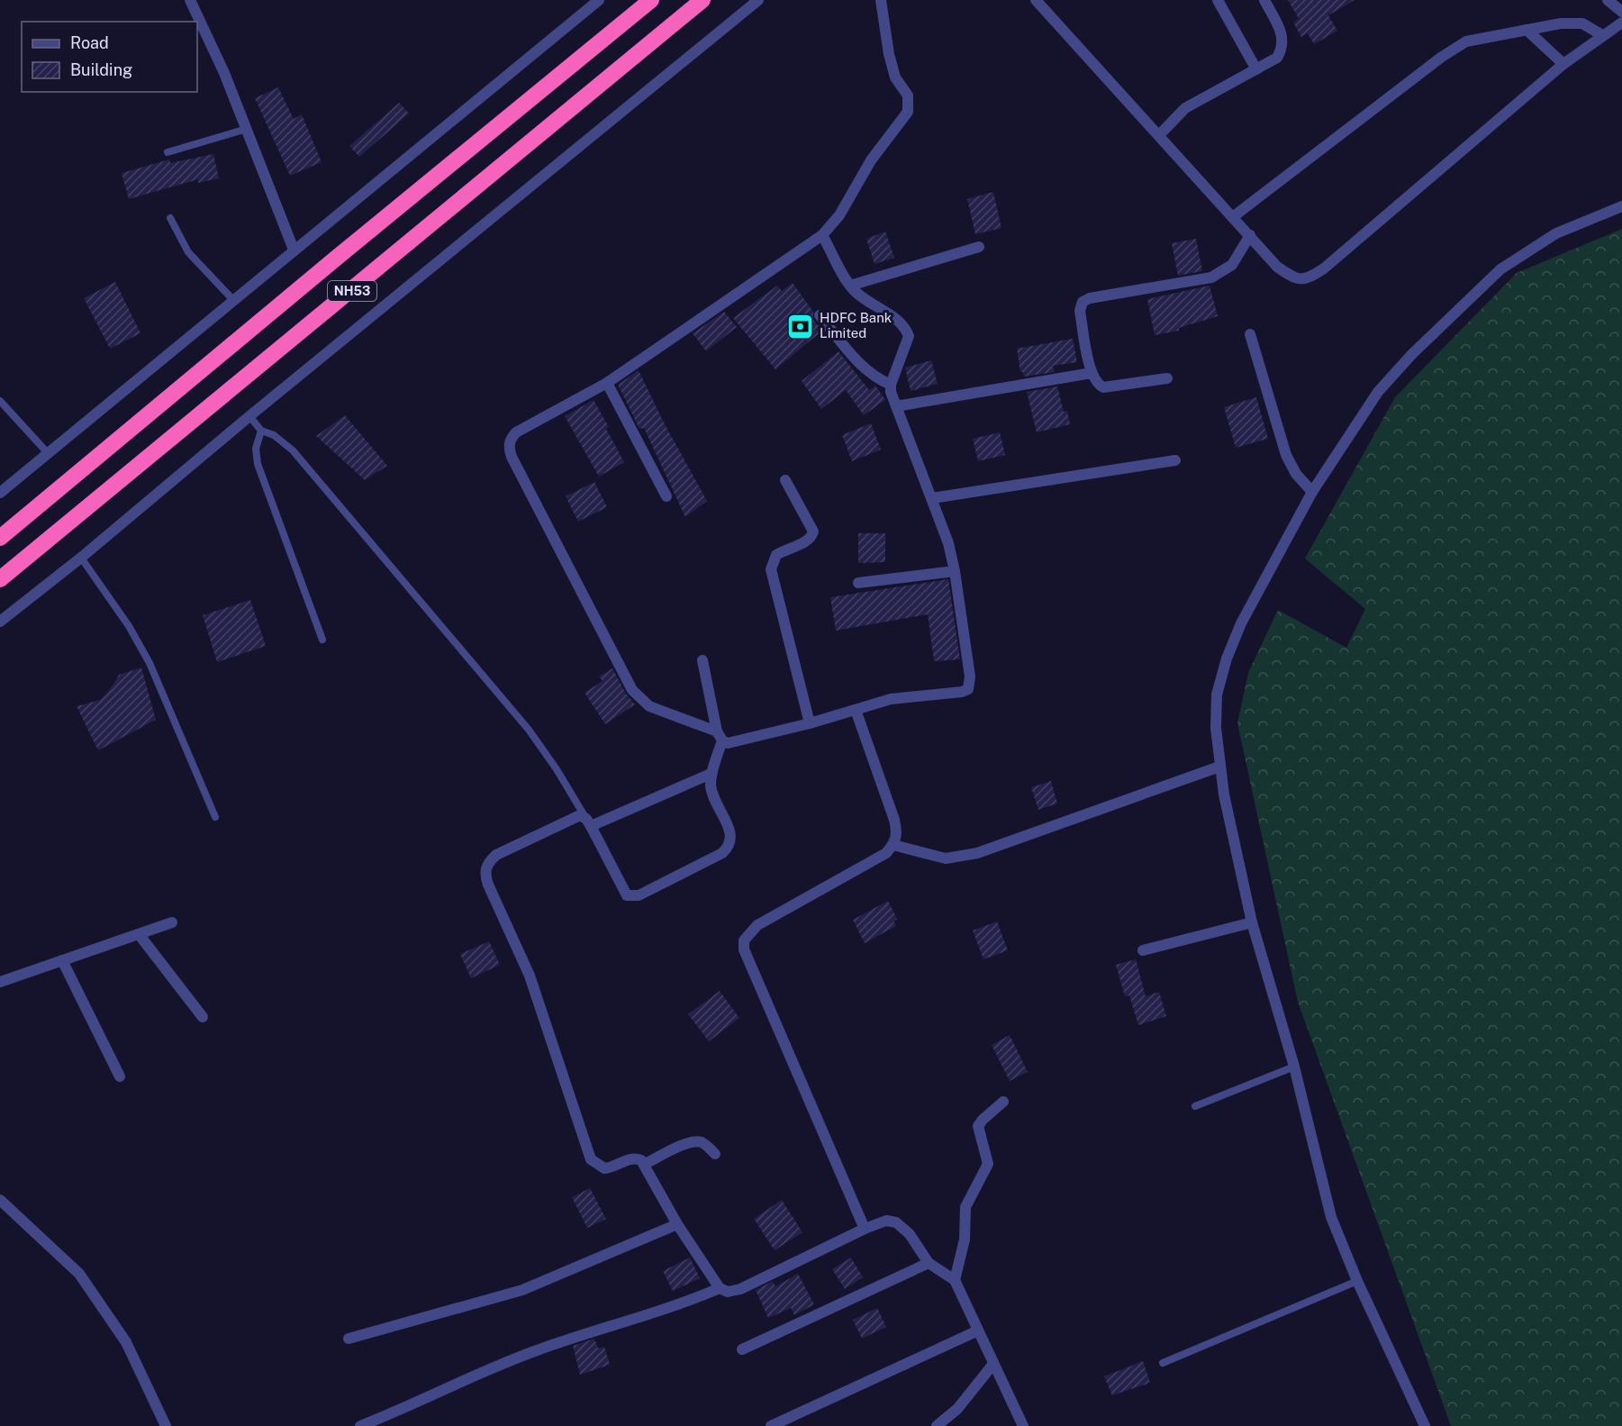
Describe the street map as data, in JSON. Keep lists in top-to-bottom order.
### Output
{
  "streets": {
    "highway": ["NH53"]
  },
  "places": {
    "bank": ["HDFC Bank Limited"]
  },
  "legend": ["Road", "Building"]
}
